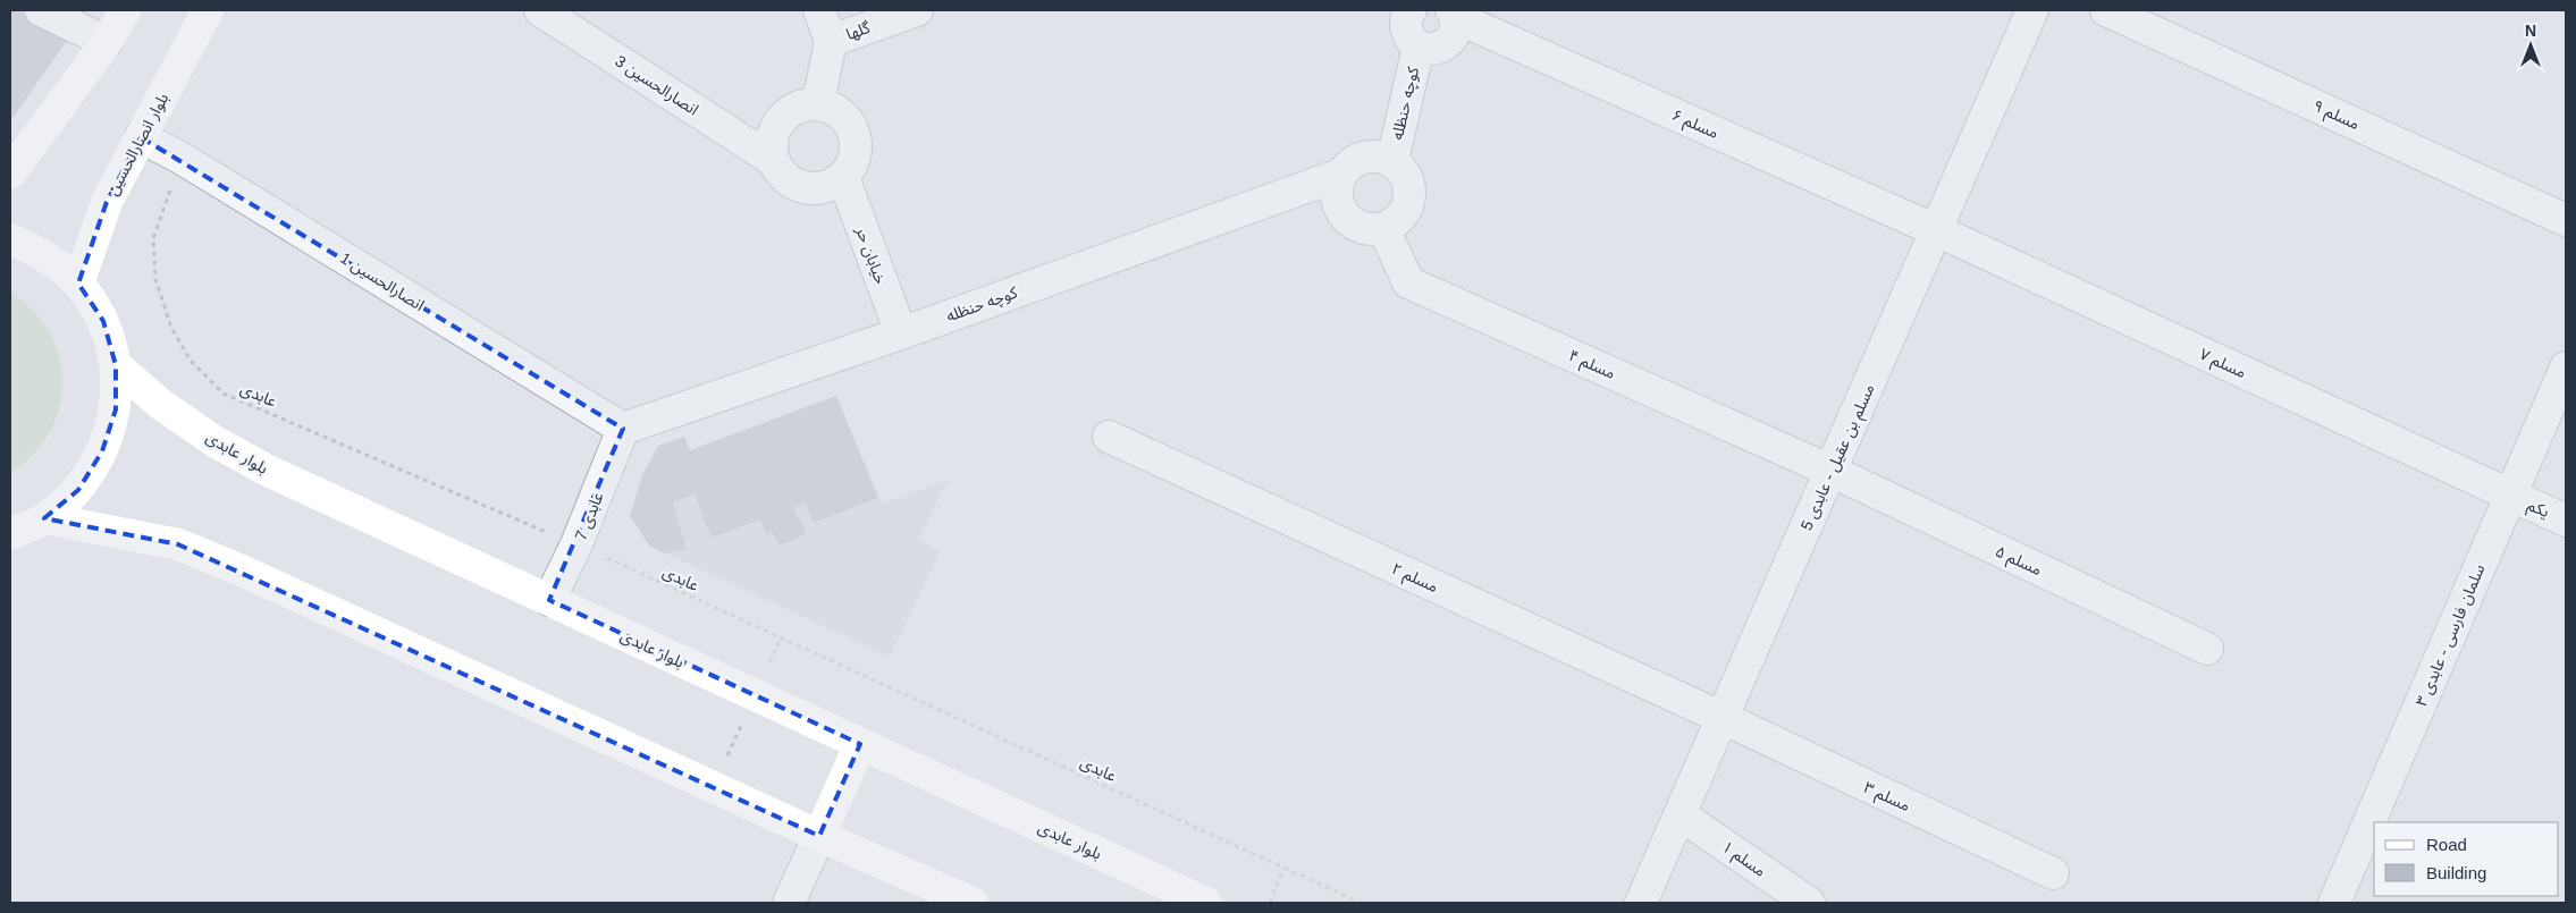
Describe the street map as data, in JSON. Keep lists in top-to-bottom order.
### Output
{
  "streets": {
    "main road": ["بلوار انصارالحسین", "بلوار عابدی"],
    "street": [
      "گلها",
      "انصارالحسین 3",
      "کوچه حنظله",
      "مسلم ۹",
      "مسلم ۶",
      "خیابان حر",
      "انصارالحسین 1",
      "مسلم ۷",
      "مسلم ۴",
      "مسلم بن عقیل - عابدی 5",
      "یکم",
      "عابدی 7",
      "مسلم ۵",
      "مسلم ۲",
      "سلمان فارسی - عابدی ۳",
      "مسلم ۳",
      "مسلم ۱"
    ],
    "path": ["عابدی"]
  },
  "crossings": [
    ["انصارالحسین 3", "خیابان حر"],
    ["کوچه حنظله", "خیابان حر"],
    ["کوچه حنظله", "انصارالحسین 1"],
    ["کوچه حنظله", "مسلم ۴"],
    ["کوچه حنظله", "عابدی 7"],
    ["مسلم ۶", "مسلم ۷"],
    ["مسلم ۶", "مسلم بن عقیل - عابدی 5"],
    ["بلوار انصارالحسین", "انصارالحسین 1"],
    ["انصارالحسین 1", "عابدی"],
    ["انصارالحسین 1", "عابدی 7"],
    ["مسلم ۷", "مسلم بن عقیل - عابدی 5"],
    ["مسلم ۷", "یکم"],
    ["مسلم ۷", "سلمان فارسی - عابدی ۳"],
    ["مسلم ۴", "مسلم بن عقیل - عابدی 5"],
    ["مسلم ۴", "مسلم ۵"],
    ["عابدی", "عابدی 7"],
    ["بلوار عابدی", "عابدی 7"],
    ["مسلم بن عقیل - عابدی 5", "مسلم ۵"],
    ["مسلم بن عقیل - عابدی 5", "مسلم ۲"],
    ["مسلم بن عقیل - عابدی 5", "مسلم ۳"],
    ["مسلم بن عقیل - عابدی 5", "مسلم ۱"],
    ["یکم", "سلمان فارسی - عابدی ۳"],
    ["مسلم ۲", "مسلم ۳"]
  ],
  "legend": ["Road", "Building"],
  "north": "top"
}
